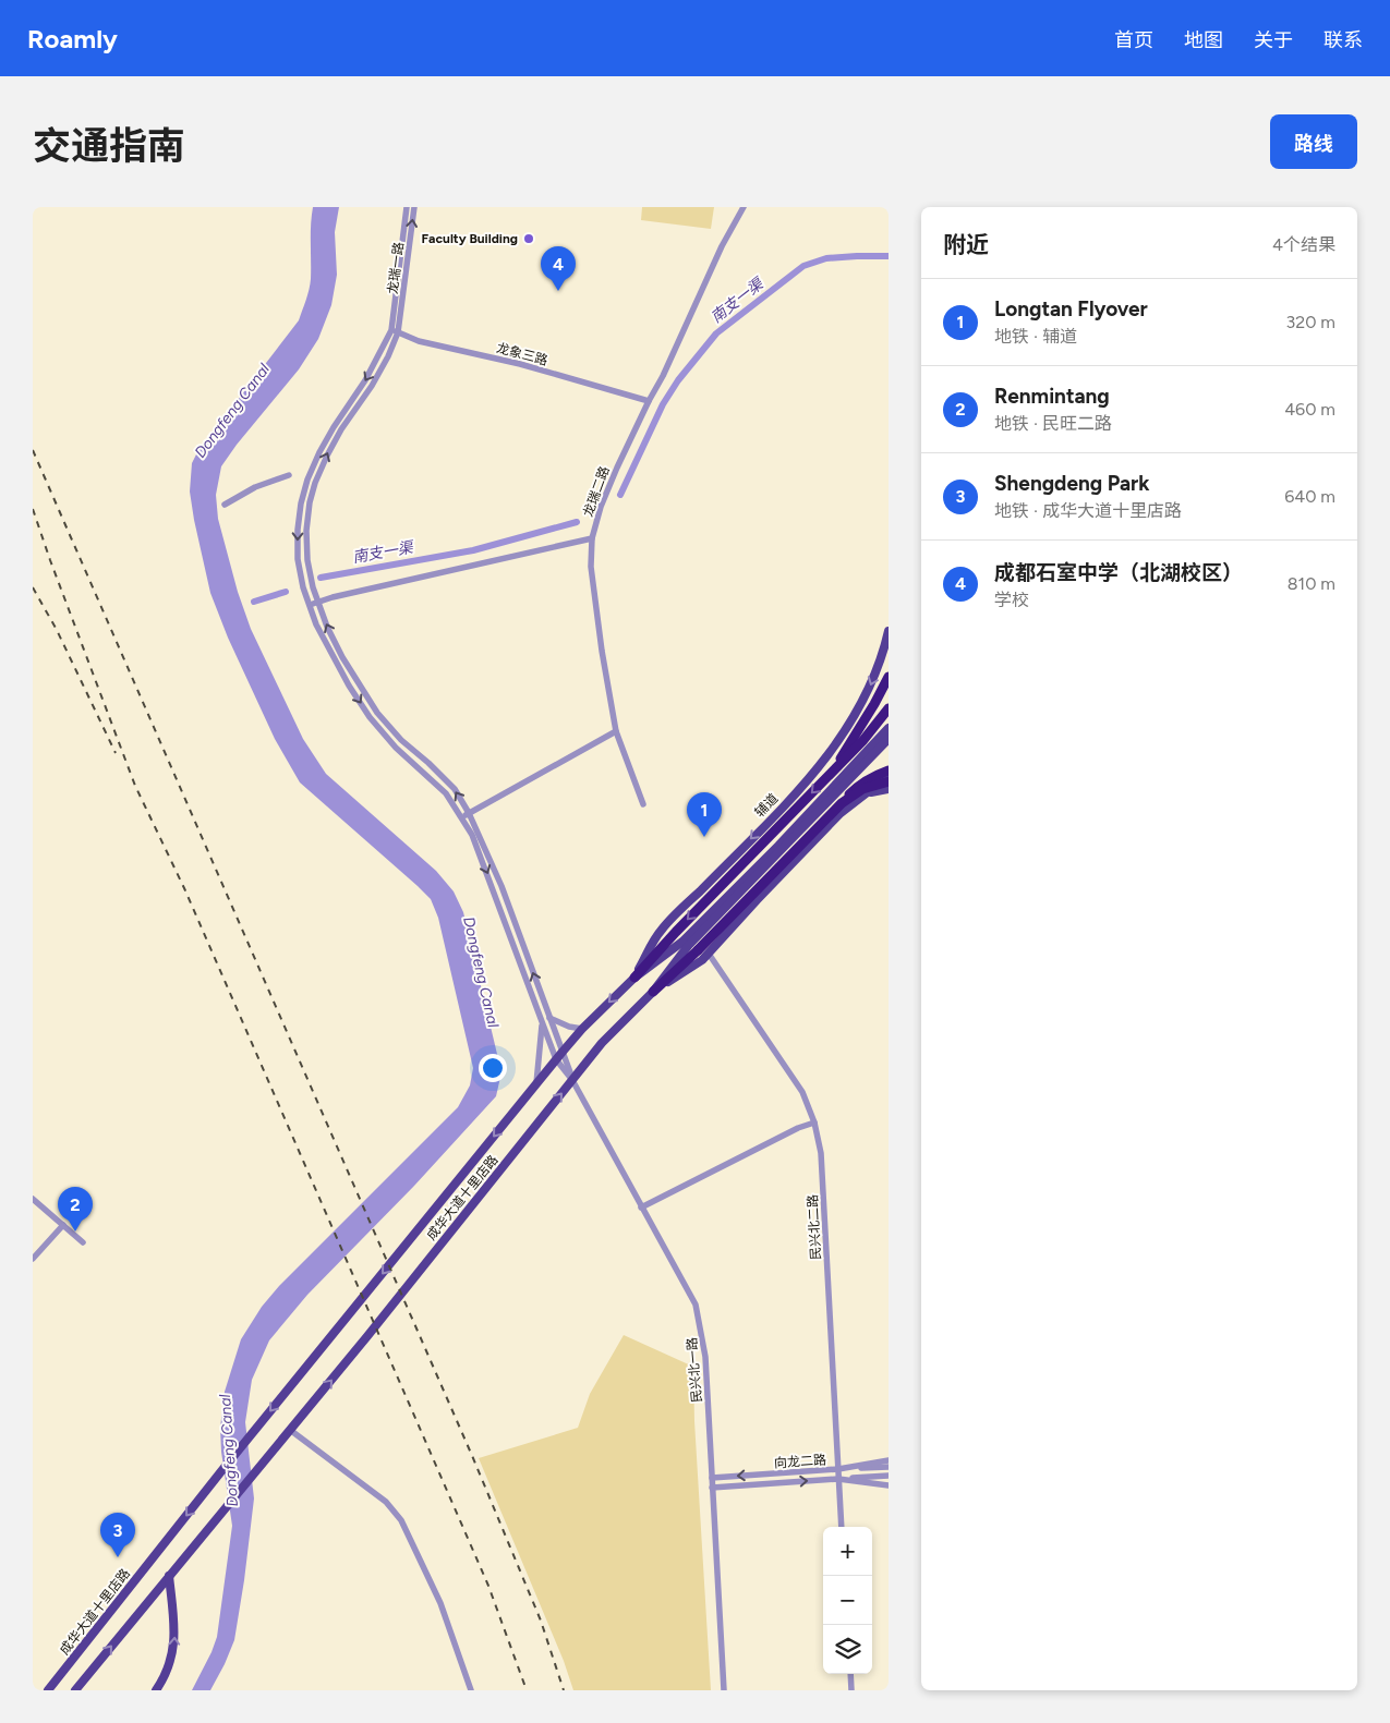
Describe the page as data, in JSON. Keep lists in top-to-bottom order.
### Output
{
  "streets": {
    "main road": ["辅道", "成华大道十里店路"],
    "street": [
      "龙瑞一路",
      "龙象三路",
      "龙瑞二路",
      "民兴北二路",
      "民兴北一路",
      "向龙二路"
    ]
  },
  "crossings": [
    ["龙瑞一路", "龙象三路"],
    ["龙象三路", "龙瑞二路"],
    ["辅道", "成华大道十里店路"],
    ["成华大道十里店路", "民兴北二路"],
    ["成华大道十里店路", "民兴北一路"],
    ["民兴北二路", "向龙二路"],
    ["民兴北一路", "向龙二路"]
  ],
  "water": ["南支一渠", "Dongfeng Canal"],
  "places": ["Faculty Building"],
  "page": {
    "header": "Roamly",
    "nav": [
      "首页",
      "地图",
      "关于",
      "联系"
    ],
    "title": "交通指南",
    "buttons": "路线",
    "heading": ["附近", "4个结果"],
    "pins": [
      "4",
      "1",
      "2",
      "3"
    ],
    "list": [
      {
        "mark": "1",
        "name": "Longtan Flyover",
        "note": "地铁 · 辅道",
        "value": "320 m"
      },
      {
        "mark": "2",
        "name": "Renmintang",
        "note": "地铁 · 民旺二路",
        "value": "460 m"
      },
      {
        "mark": "3",
        "name": "Shengdeng Park",
        "note": "地铁 · 成华大道十里店路",
        "value": "640 m"
      },
      {
        "mark": "4",
        "name": "成都石室中学（北湖校区）",
        "note": "学校",
        "value": "810 m"
      }
    ],
    "map_buttons": ["+", "−"]
  }
}
